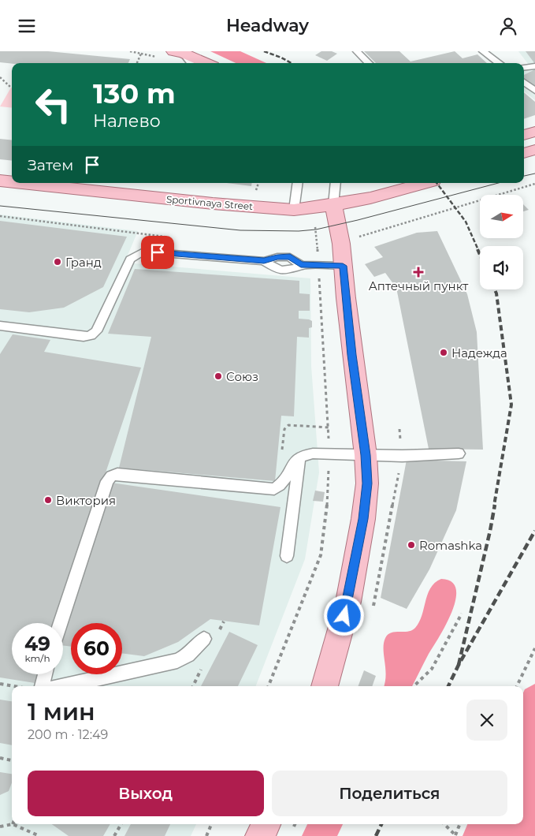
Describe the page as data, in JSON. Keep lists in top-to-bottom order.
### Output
{
  "streets": {
    "main road": ["Sportivnaya Street"]
  },
  "places": {
    "other": [
      "Гранд",
      "Надежда",
      "Союз",
      "Виктория",
      "Romashka"
    ],
    "health": ["Аптечный пункт"]
  },
  "north": "right",
  "page": {
    "header": "Headway",
    "turn": ["130 m", "Налево"],
    "then": "Затем",
    "speed": "49 km/h",
    "limit": "60",
    "heading": ["1 мин", "200 m · 12:49"],
    "buttons": ["Выход", "Поделиться"]
  }
}
